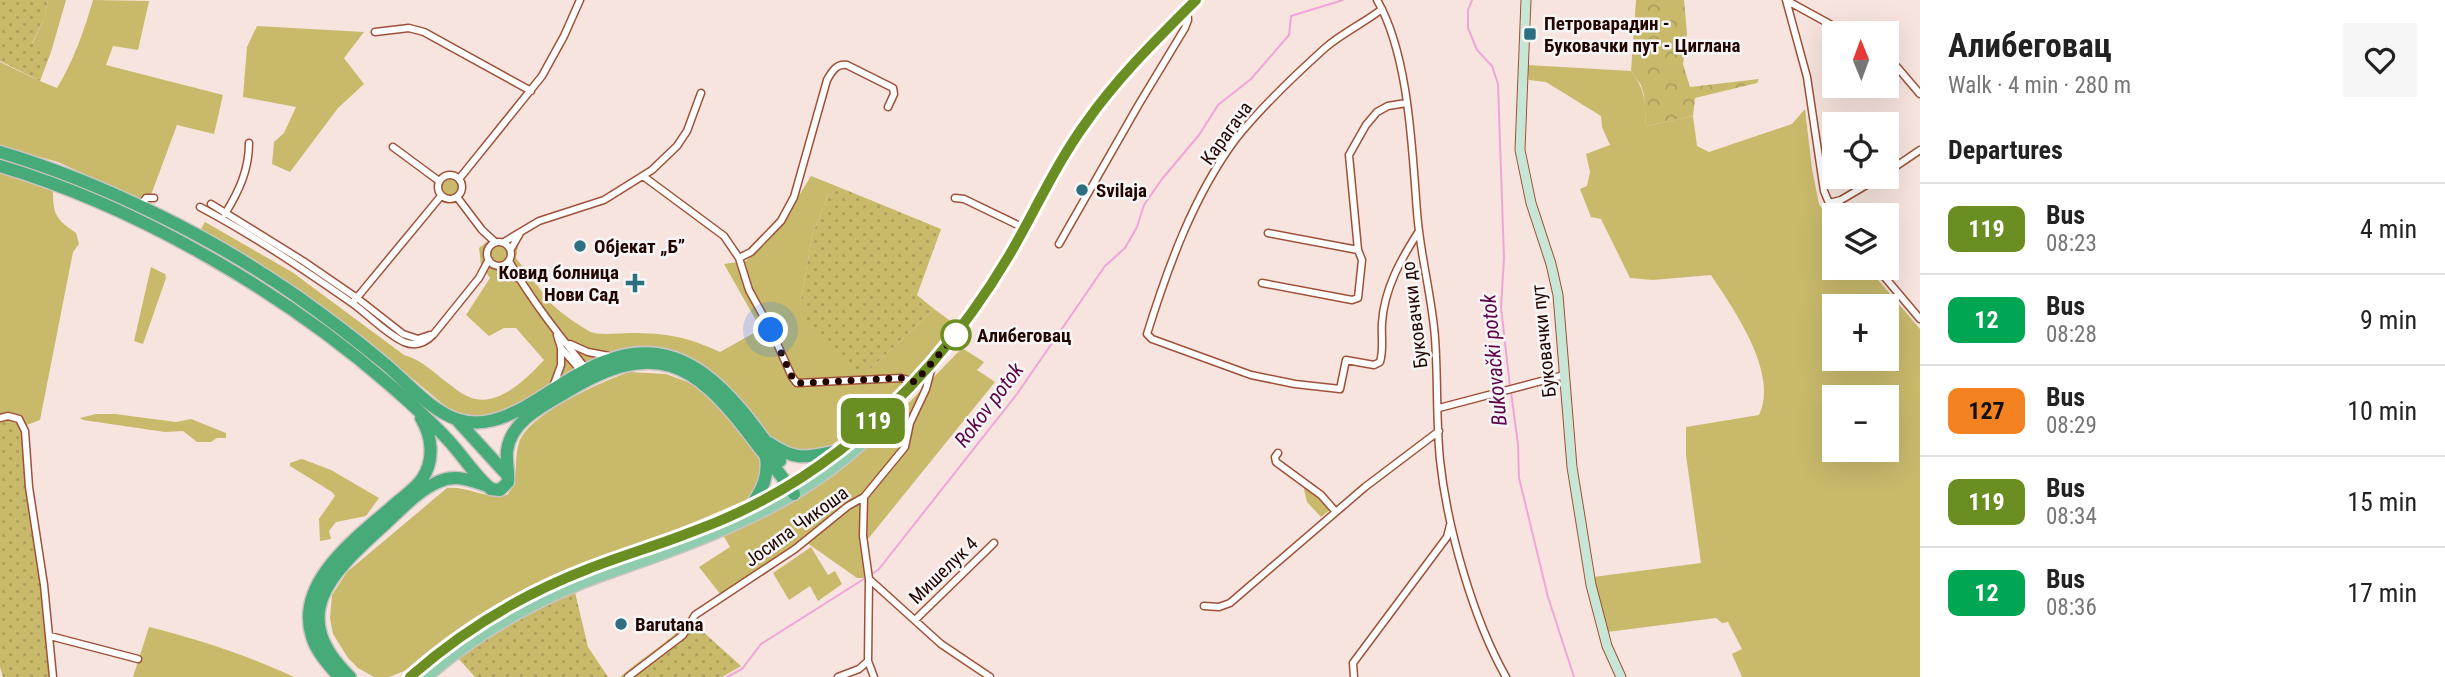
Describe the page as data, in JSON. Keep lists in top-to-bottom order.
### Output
{
  "streets": {
    "street": [
      "Карагача",
      "Буковачки до",
      "Буковачки пут",
      "Јосипа Чикоша",
      "Мишелук 4"
    ]
  },
  "crossings": [
    ["Карагача", "Буковачки до"]
  ],
  "water": ["Bukovački potok", "Rokov potok"],
  "places": {
    "transit": ["Петроварадин - Буковачки пут - Циглана"],
    "other": [
      "Svilaja",
      "Објекат „Б”",
      "Алибеговац",
      "Barutana"
    ],
    "health": ["Ковид болница Нови Сад"]
  },
  "lines": ["bus line 119"],
  "north": "top",
  "page": {
    "on_map": "119",
    "heading": [
      ["Алибеговац", "Walk · 4 min · 280 m"],
      "Departures"
    ],
    "map_buttons": ["+", "−"],
    "list": [
      {
        "mark": "119",
        "name": "Bus",
        "note": "08:23",
        "value": "4 min"
      },
      {
        "mark": "12",
        "name": "Bus",
        "note": "08:28",
        "value": "9 min"
      },
      {
        "mark": "127",
        "name": "Bus",
        "note": "08:29",
        "value": "10 min"
      },
      {
        "mark": "119",
        "name": "Bus",
        "note": "08:34",
        "value": "15 min"
      },
      {
        "mark": "12",
        "name": "Bus",
        "note": "08:36",
        "value": "17 min"
      }
    ]
  }
}
